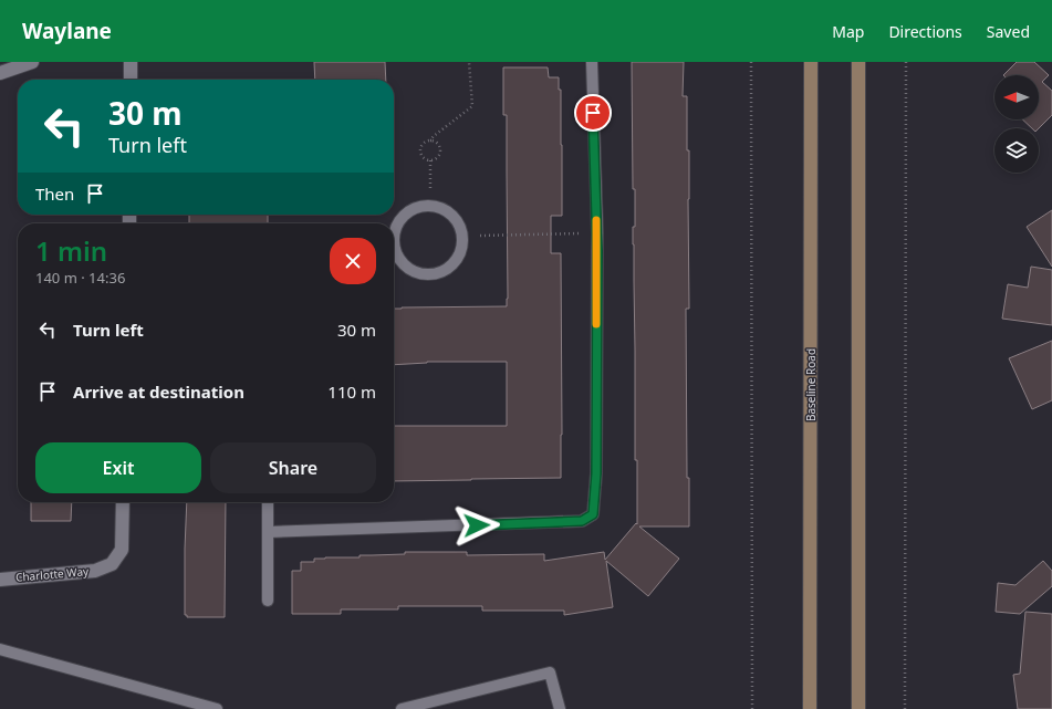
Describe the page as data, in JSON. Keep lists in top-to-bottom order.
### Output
{
  "streets": {
    "main road": ["Baseline Road"],
    "street": ["Charlotte Way"]
  },
  "north": "left",
  "page": {
    "header": "Waylane",
    "nav": ["Map", "Directions", "Saved"],
    "turn": ["30 m", "Turn left"],
    "then": "Then",
    "heading": ["1 min", "140 m · 14:36"],
    "list": [
      {
        "name": "Turn left",
        "value": "30 m"
      },
      {
        "name": "Arrive at destination",
        "value": "110 m"
      }
    ],
    "buttons": ["Exit", "Share"]
  }
}
